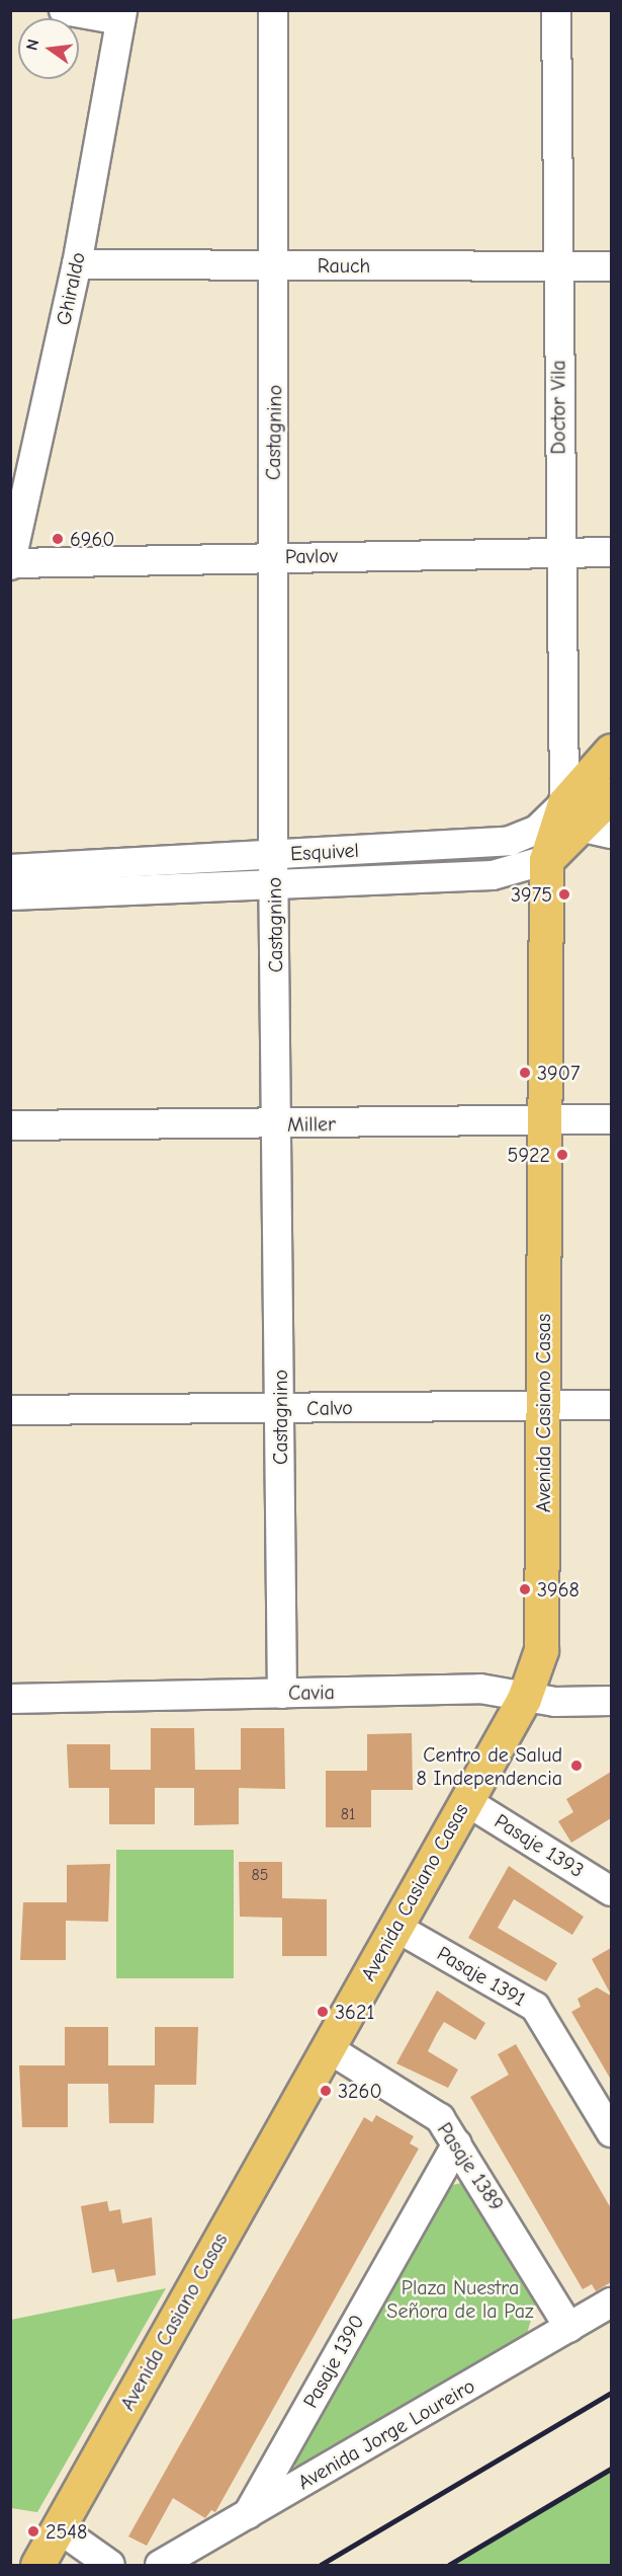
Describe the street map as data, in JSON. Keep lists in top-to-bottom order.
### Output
{
  "streets": {
    "main road": ["Avenida Casiano Casas"],
    "street": [
      "Rauch",
      "Ghiraldo",
      "Doctor Vila",
      "Castagnino",
      "Pavlov",
      "Esquivel",
      "Miller",
      "Calvo",
      "Cavia",
      "Pasaje 1393",
      "Pasaje 1391",
      "Pasaje 1389",
      "Pasaje 1390",
      "Avenida Jorge Loureiro"
    ]
  },
  "crossings": [
    ["Rauch", "Ghiraldo"],
    ["Rauch", "Doctor Vila"],
    ["Rauch", "Castagnino"],
    ["Ghiraldo", "Pavlov"],
    ["Doctor Vila", "Pavlov"],
    ["Doctor Vila", "Esquivel"],
    ["Castagnino", "Pavlov"],
    ["Castagnino", "Esquivel"],
    ["Castagnino", "Miller"],
    ["Castagnino", "Calvo"],
    ["Castagnino", "Cavia"],
    ["Esquivel", "Avenida Casiano Casas"],
    ["Miller", "Avenida Casiano Casas"],
    ["Calvo", "Avenida Casiano Casas"],
    ["Avenida Casiano Casas", "Cavia"],
    ["Avenida Casiano Casas", "Pasaje 1393"],
    ["Avenida Casiano Casas", "Pasaje 1391"],
    ["Avenida Casiano Casas", "Pasaje 1389"],
    ["Pasaje 1389", "Pasaje 1390"],
    ["Pasaje 1389", "Avenida Jorge Loureiro"],
    ["Pasaje 1390", "Avenida Jorge Loureiro"]
  ],
  "parks": ["Plaza Nuestra Señora de la Paz"],
  "places": [
    "6960",
    "3975",
    "3907",
    "5922",
    "3968",
    "Centro de Salud 8 Independencia",
    "3621",
    "3260",
    "2548"
  ],
  "house_numbers": ["81", "85"],
  "north": "left"
}
